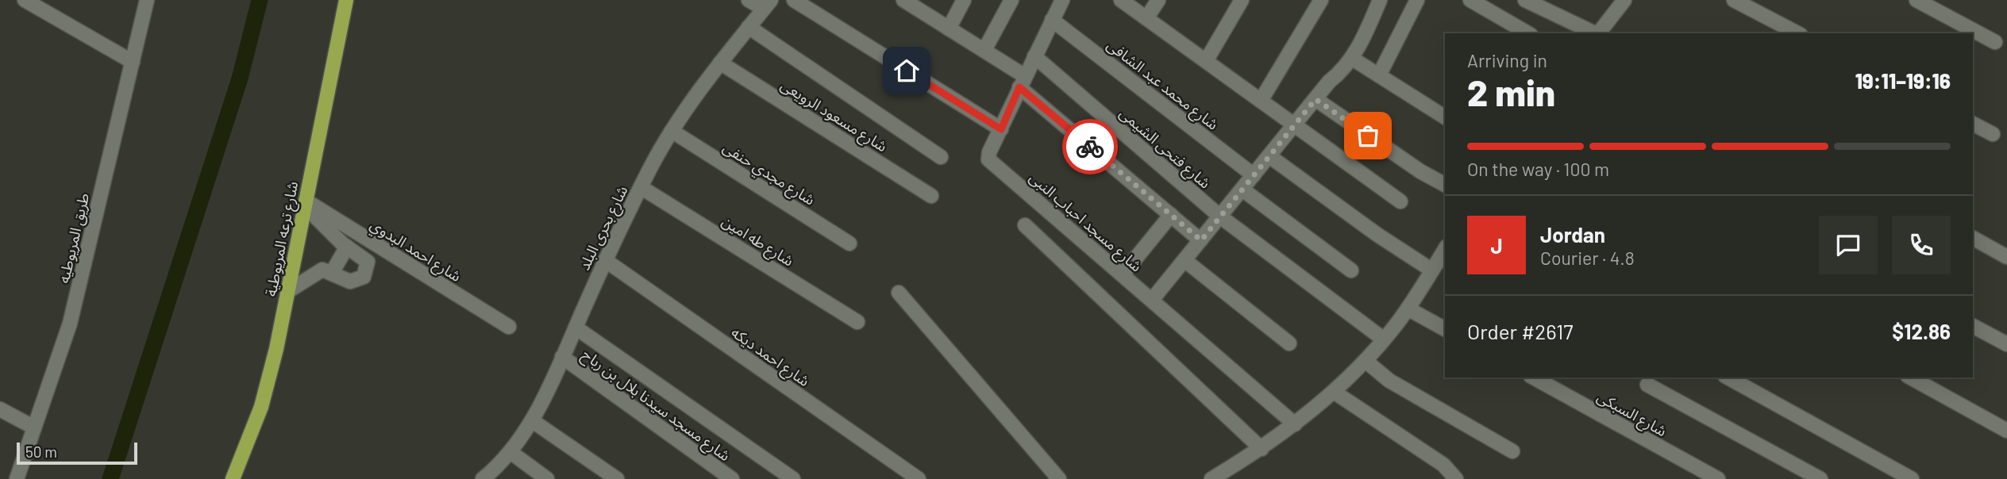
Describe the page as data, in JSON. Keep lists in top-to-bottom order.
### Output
{
  "streets": {
    "main road": ["شارع ترعه المريوطية"],
    "street": [
      "شارع محمد عبد الشافى",
      "شارع مسعود الرويعى",
      "شارع فتحى الشيمى",
      "شارع مجدي حنفى",
      "شارع مسجد احباب النبى",
      "شارع بحرى البلد",
      "طريق المريوطيه",
      "شارع طه امين",
      "شارع احمد البدوي",
      "شارع احمد ديكه",
      "شارع مسجد سيدنا بلال بن رباح",
      "شارع السبكى"
    ]
  },
  "crossings": [
    ["شارع محمد عبد الشافى", "شارع مسجد احباب النبى"],
    ["شارع مسعود الرويعى", "شارع بحرى البلد"],
    ["شارع فتحى الشيمى", "شارع مسجد احباب النبى"],
    ["شارع مجدي حنفى", "شارع بحرى البلد"],
    ["شارع بحرى البلد", "شارع طه امين"],
    ["شارع بحرى البلد", "شارع احمد ديكه"],
    ["شارع بحرى البلد", "شارع مسجد سيدنا بلال بن رباح"],
    ["شارع ترعه المريوطية", "شارع احمد البدوي"]
  ],
  "scale_bar": "50 m",
  "page": {
    "heading": ["2 min", "Arriving in", "19:11–19:16"],
    "panel": [
      "Jordan",
      "Courier · 4.8",
      "Order #2617",
      "$12.86"
    ],
    "bar": "On the way · 100 m",
    "round": "J",
    "scale": "50 m"
  }
}
